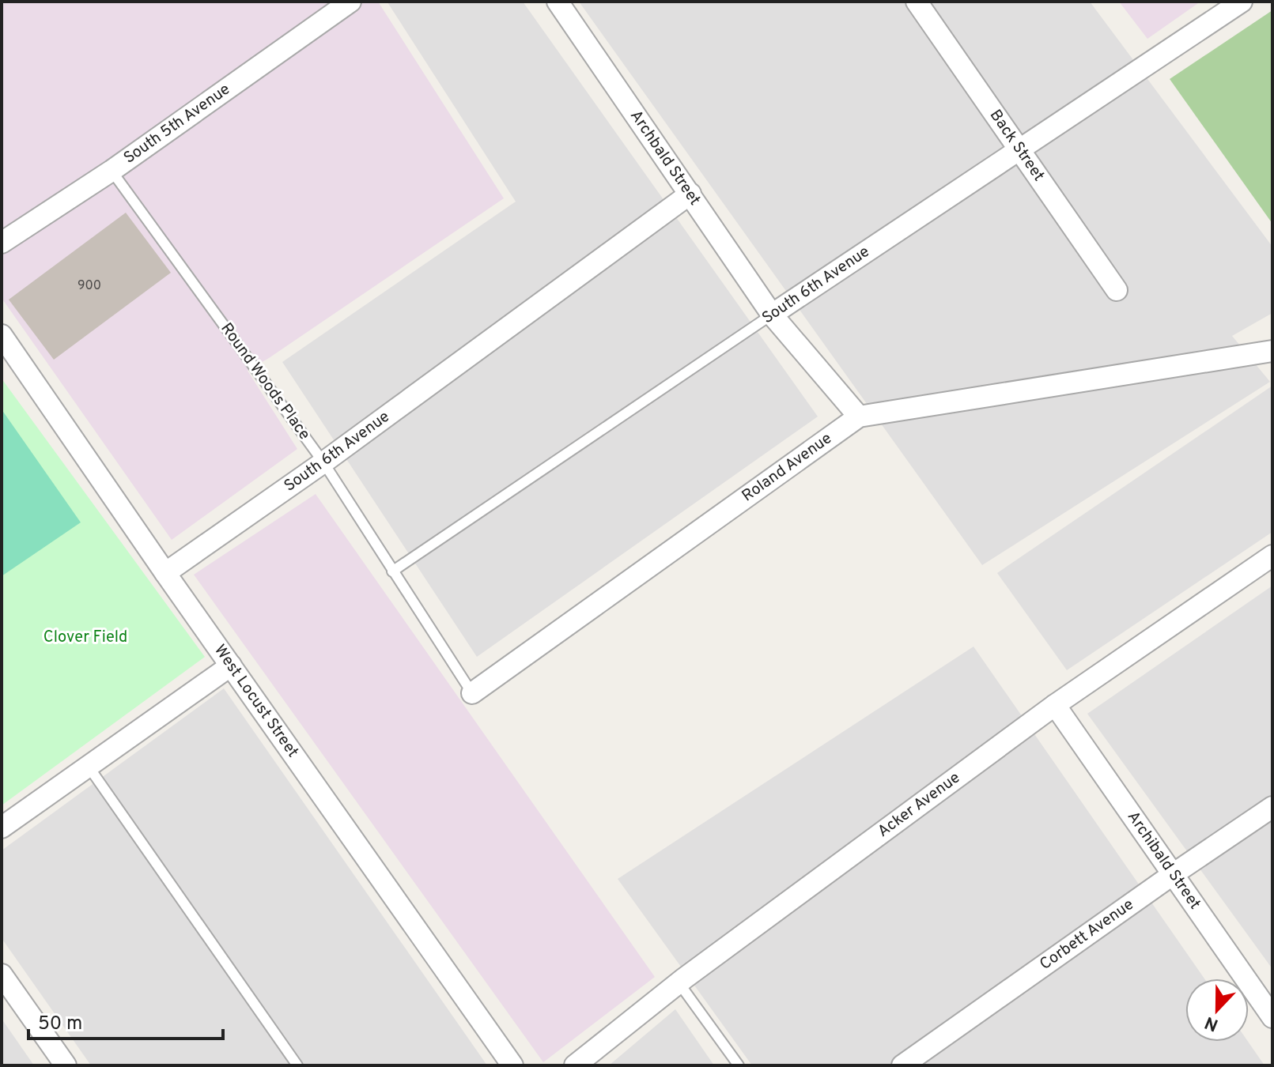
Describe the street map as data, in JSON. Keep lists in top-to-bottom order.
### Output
{
  "streets": {
    "street": [
      "South 5th Avenue",
      "Back Street",
      "Archbald Street",
      "South 6th Avenue",
      "Roland Avenue",
      "West Locust Street",
      "Acker Avenue",
      "Archibald Street",
      "Corbett Avenue"
    ],
    "lane": ["Round Woods Place"]
  },
  "crossings": [
    ["South 5th Avenue", "Round Woods Place"],
    ["Back Street", "South 6th Avenue"],
    ["Archbald Street", "South 6th Avenue"],
    ["South 6th Avenue", "Round Woods Place"],
    ["South 6th Avenue", "West Locust Street"],
    ["Round Woods Place", "Roland Avenue"],
    ["Acker Avenue", "Archibald Street"],
    ["Archibald Street", "Corbett Avenue"]
  ],
  "parks": ["Clover Field"],
  "house_numbers": ["900"],
  "scale_bar": "50 m",
  "north": "bottom"
}
